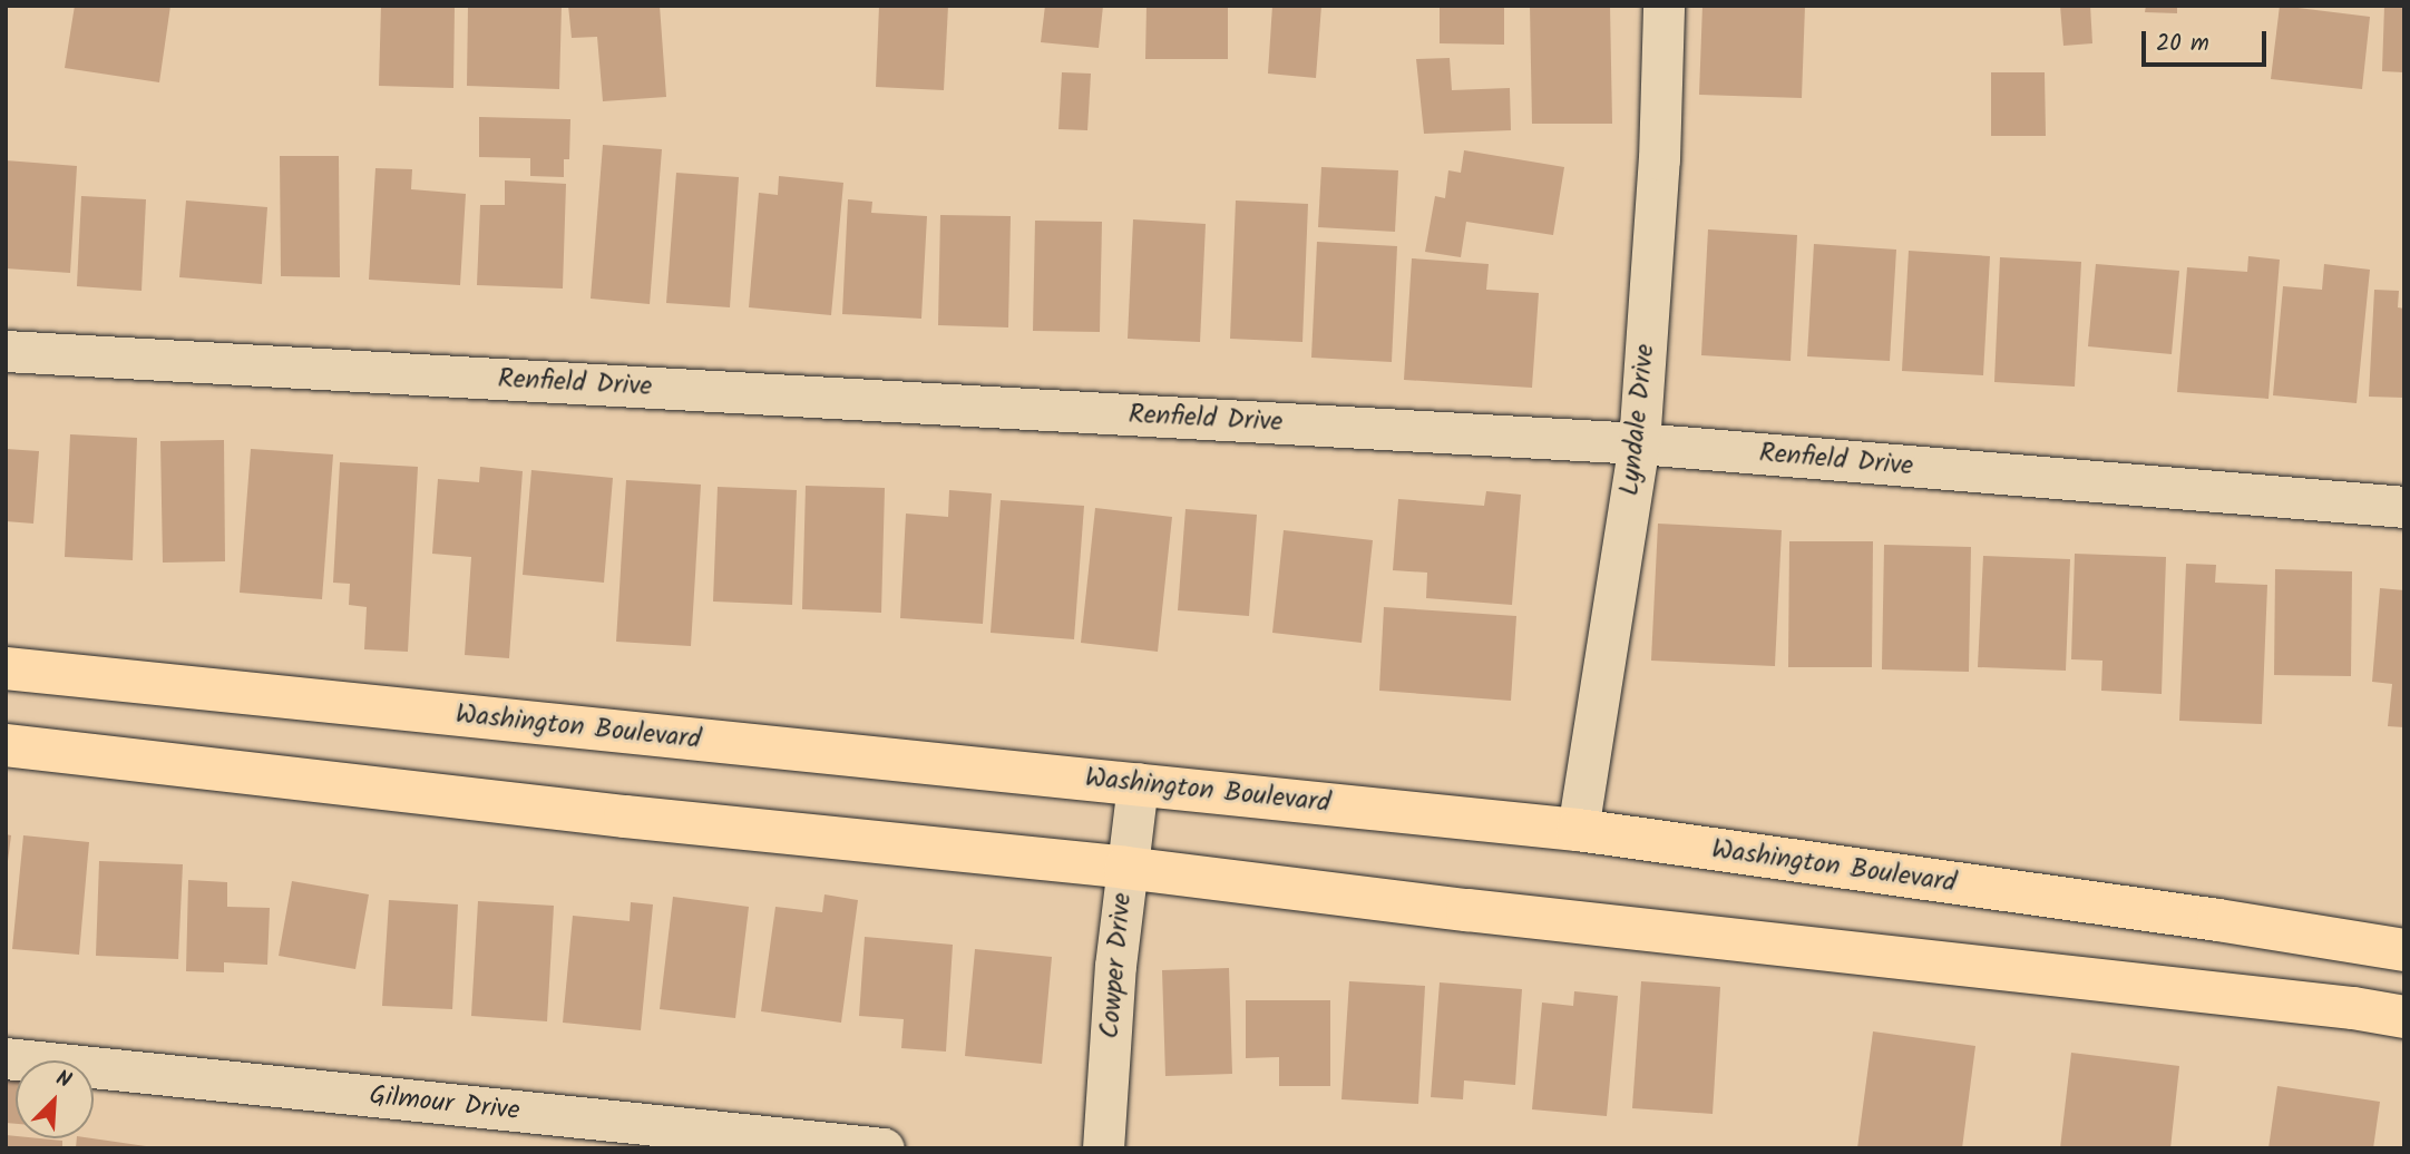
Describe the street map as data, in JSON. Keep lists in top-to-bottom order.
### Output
{
  "streets": {
    "highway": ["Washington Boulevard"],
    "street": [
      "Renfield Drive",
      "Lyndale Drive",
      "Cowper Drive",
      "Gilmour Drive"
    ]
  },
  "crossings": [
    ["Renfield Drive", "Lyndale Drive"],
    ["Lyndale Drive", "Washington Boulevard"],
    ["Washington Boulevard", "Cowper Drive"]
  ],
  "scale_bar": "20 m",
  "north": "top right"
}
